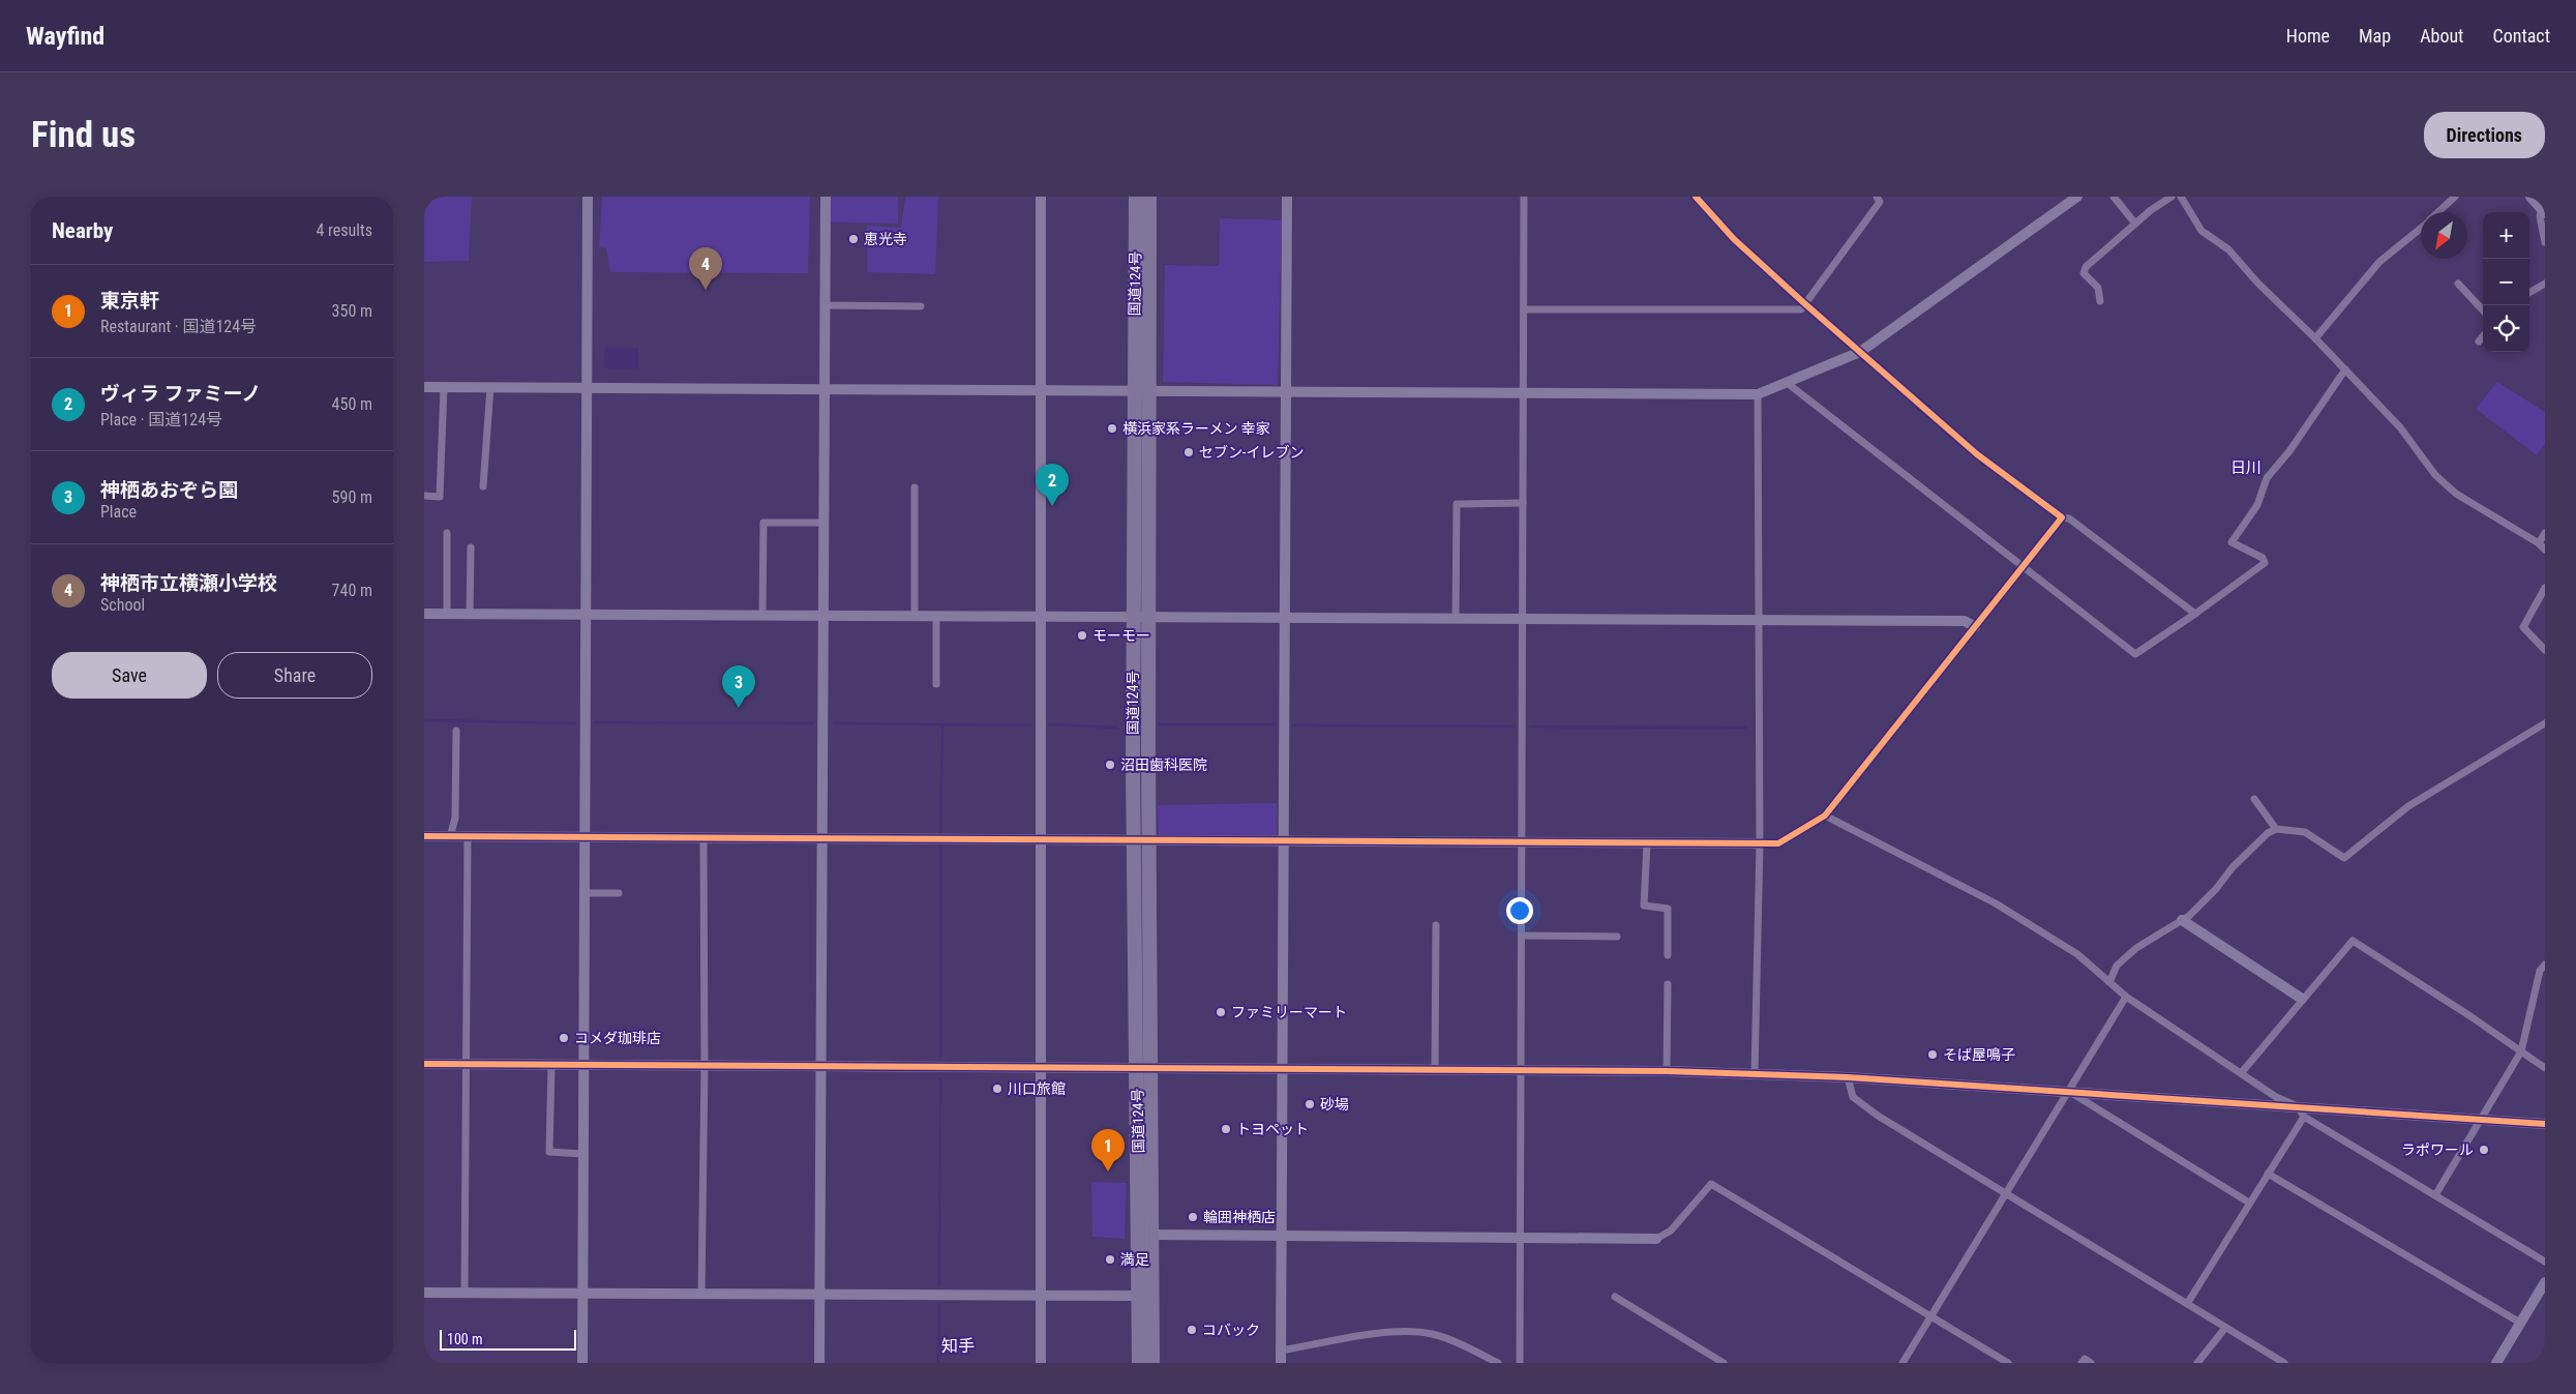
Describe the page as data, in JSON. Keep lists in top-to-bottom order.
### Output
{
  "streets": {
    "highway": ["国道124号"]
  },
  "districts": ["日川", "知手"],
  "places": [
    "恵光寺",
    "横浜家系ラーメン 幸家",
    "セブン-イレブン",
    "モーモー",
    "沼田歯科医院",
    "ファミリーマート",
    "コメダ珈琲店",
    "そば屋鳴子",
    "川口旅館",
    "砂場",
    "トヨペット",
    "ラポワール",
    "輪囲神栖店",
    "満足",
    "コバック"
  ],
  "scale_bar": "100 m",
  "north": "bottom left",
  "page": {
    "header": "Wayfind",
    "nav": [
      "Home",
      "Map",
      "About",
      "Contact"
    ],
    "buttons": [
      "Directions",
      ["Save", "Share"]
    ],
    "title": "Find us",
    "heading": ["Nearby", "4 results"],
    "map_buttons": ["+", "−"],
    "pins": [
      "4",
      "2",
      "3",
      "1"
    ],
    "list": [
      {
        "mark": "1",
        "name": "東京軒",
        "note": "Restaurant · 国道124号",
        "value": "350 m"
      },
      {
        "mark": "2",
        "name": "ヴィラ ファミーノ",
        "note": "Place · 国道124号",
        "value": "450 m"
      },
      {
        "mark": "3",
        "name": "神栖あおぞら園",
        "note": "Place",
        "value": "590 m"
      },
      {
        "mark": "4",
        "name": "神栖市立横瀬小学校",
        "note": "School",
        "value": "740 m"
      }
    ],
    "scale": "100 m"
  }
}
